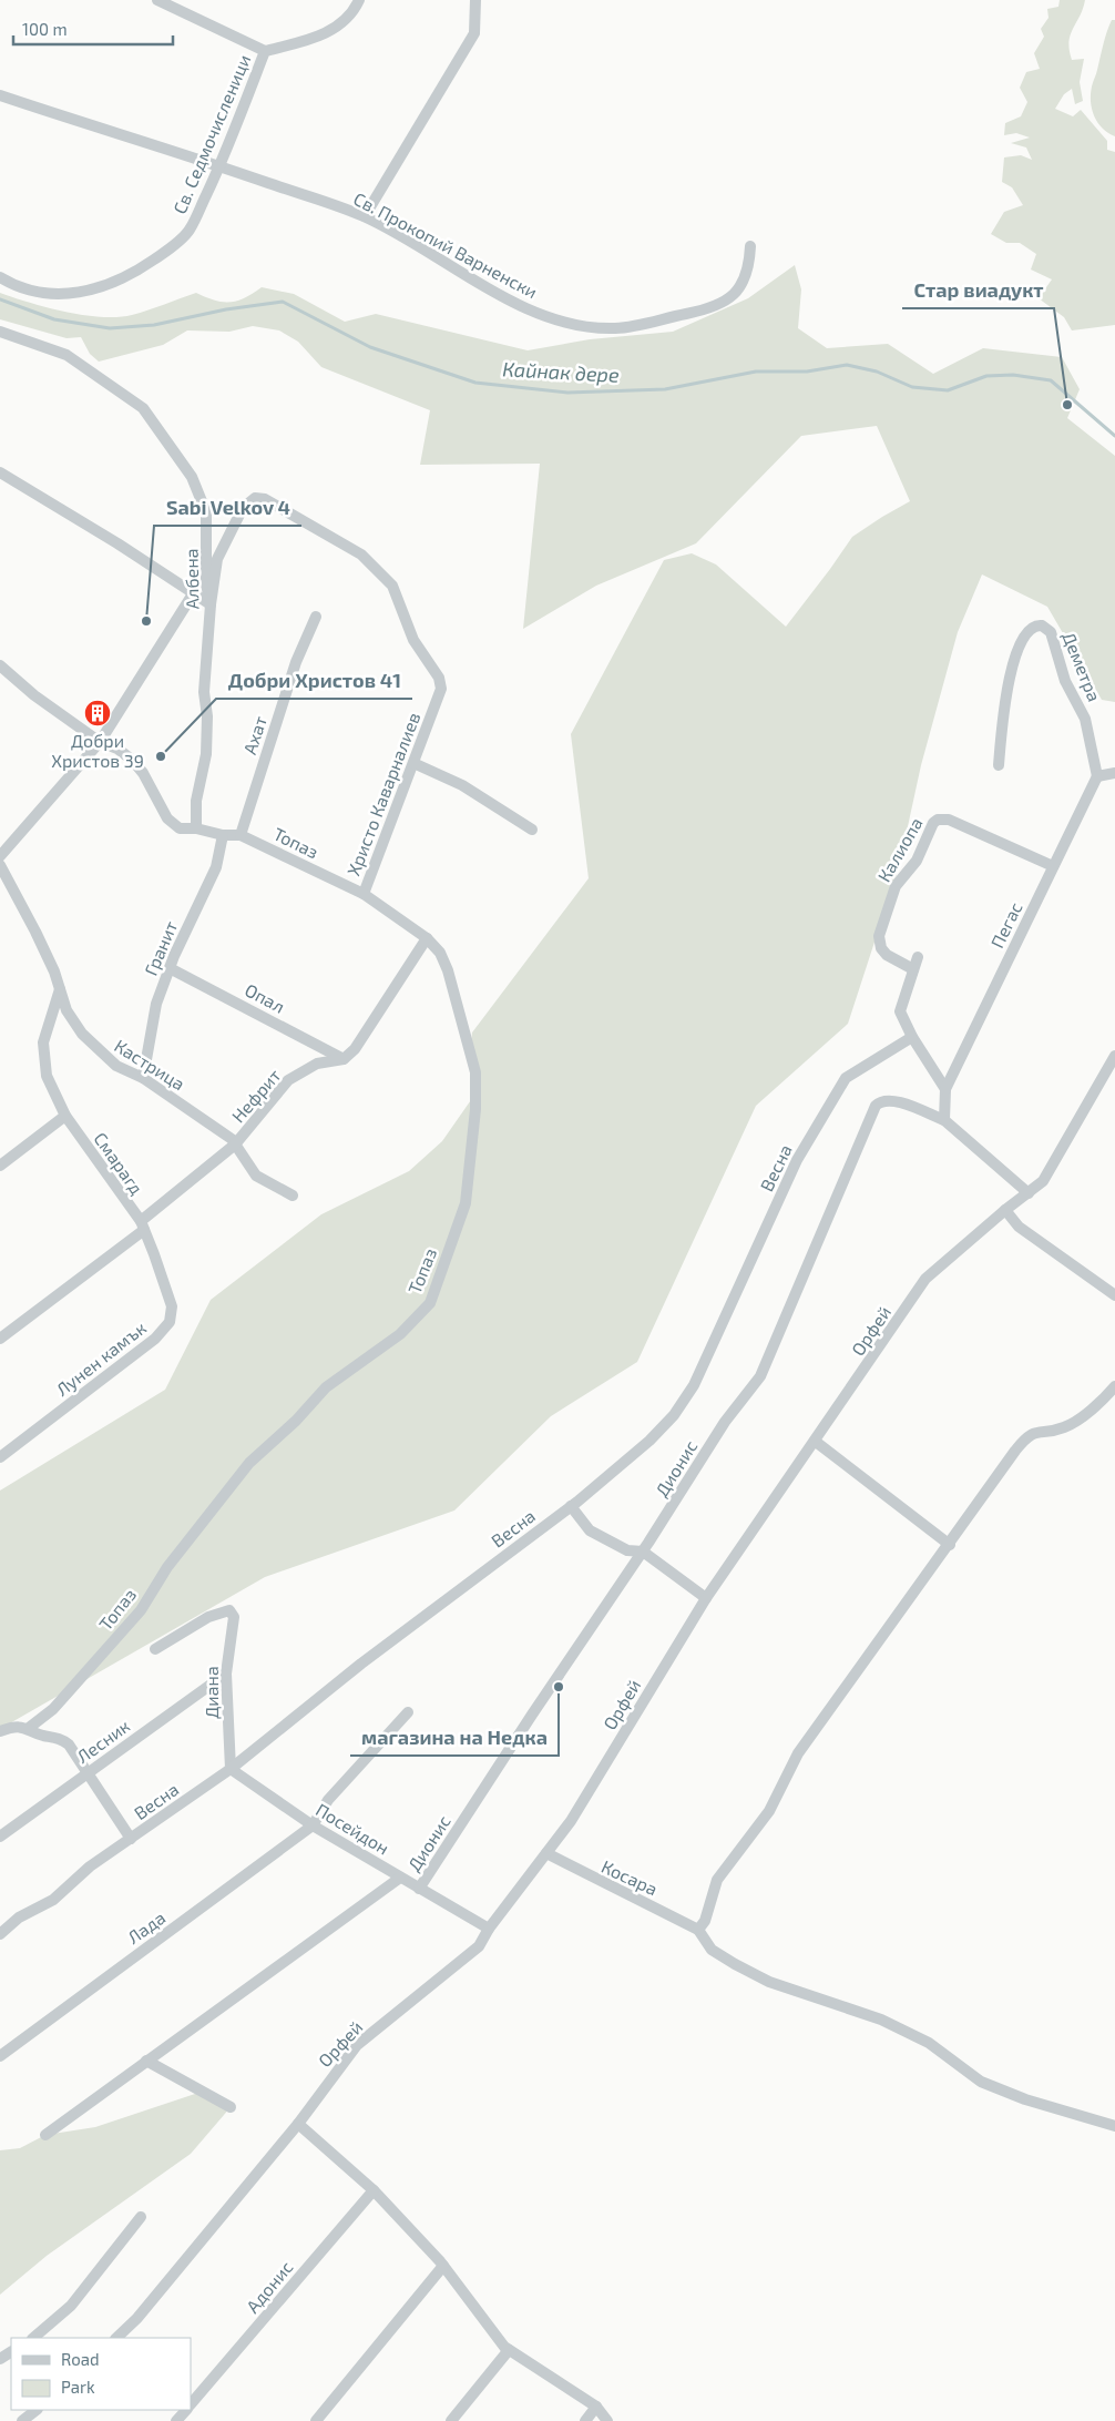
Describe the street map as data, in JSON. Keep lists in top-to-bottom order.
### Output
{
  "streets": {
    "street": [
      "Св. Седмочисленици",
      "Св. Прокопий Варненски",
      "Албена",
      "Деметра",
      "Ахат",
      "Христо Каварналиев",
      "Топаз",
      "Калиопа",
      "Пегас",
      "Гранит",
      "Опал",
      "Кастрица",
      "Нефрит",
      "Смарагд",
      "Весна",
      "Орфей",
      "Лунен камък",
      "Дионис",
      "Диана",
      "Лесник",
      "Посейдон",
      "Косара",
      "Лада",
      "Адонис"
    ]
  },
  "crossings": [
    ["Св. Седмочисленици", "Св. Прокопий Варненски"],
    ["Албена", "Христо Каварналиев"],
    ["Албена", "Топаз"],
    ["Деметра", "Пегас"],
    ["Ахат", "Топаз"],
    ["Христо Каварналиев", "Топаз"],
    ["Топаз", "Гранит"],
    ["Калиопа", "Пегас"],
    ["Гранит", "Опал"],
    ["Гранит", "Кастрица"],
    ["Опал", "Нефрит"],
    ["Кастрица", "Нефрит"],
    ["Кастрица", "Смарагд"],
    ["Нефрит", "Смарагд"],
    ["Нефрит", "Лунен камък"],
    ["Смарагд", "Лунен камък"],
    ["Весна", "Диана"],
    ["Весна", "Посейдон"],
    ["Орфей", "Посейдон"],
    ["Орфей", "Косара"],
    ["Дионис", "Посейдон"],
    ["Диана", "Лесник"],
    ["Диана", "Посейдон"],
    ["Посейдон", "Лада"]
  ],
  "water": ["Кайнак дере"],
  "places": {
    "other": [
      "Стар виадукт",
      "Sabi Velkov 4",
      "Добри Христов 41",
      "магазина на Недка"
    ],
    "building": ["Добри Христов 39"]
  },
  "legend": ["Road", "Park"],
  "scale_bar": "100 m"
}
